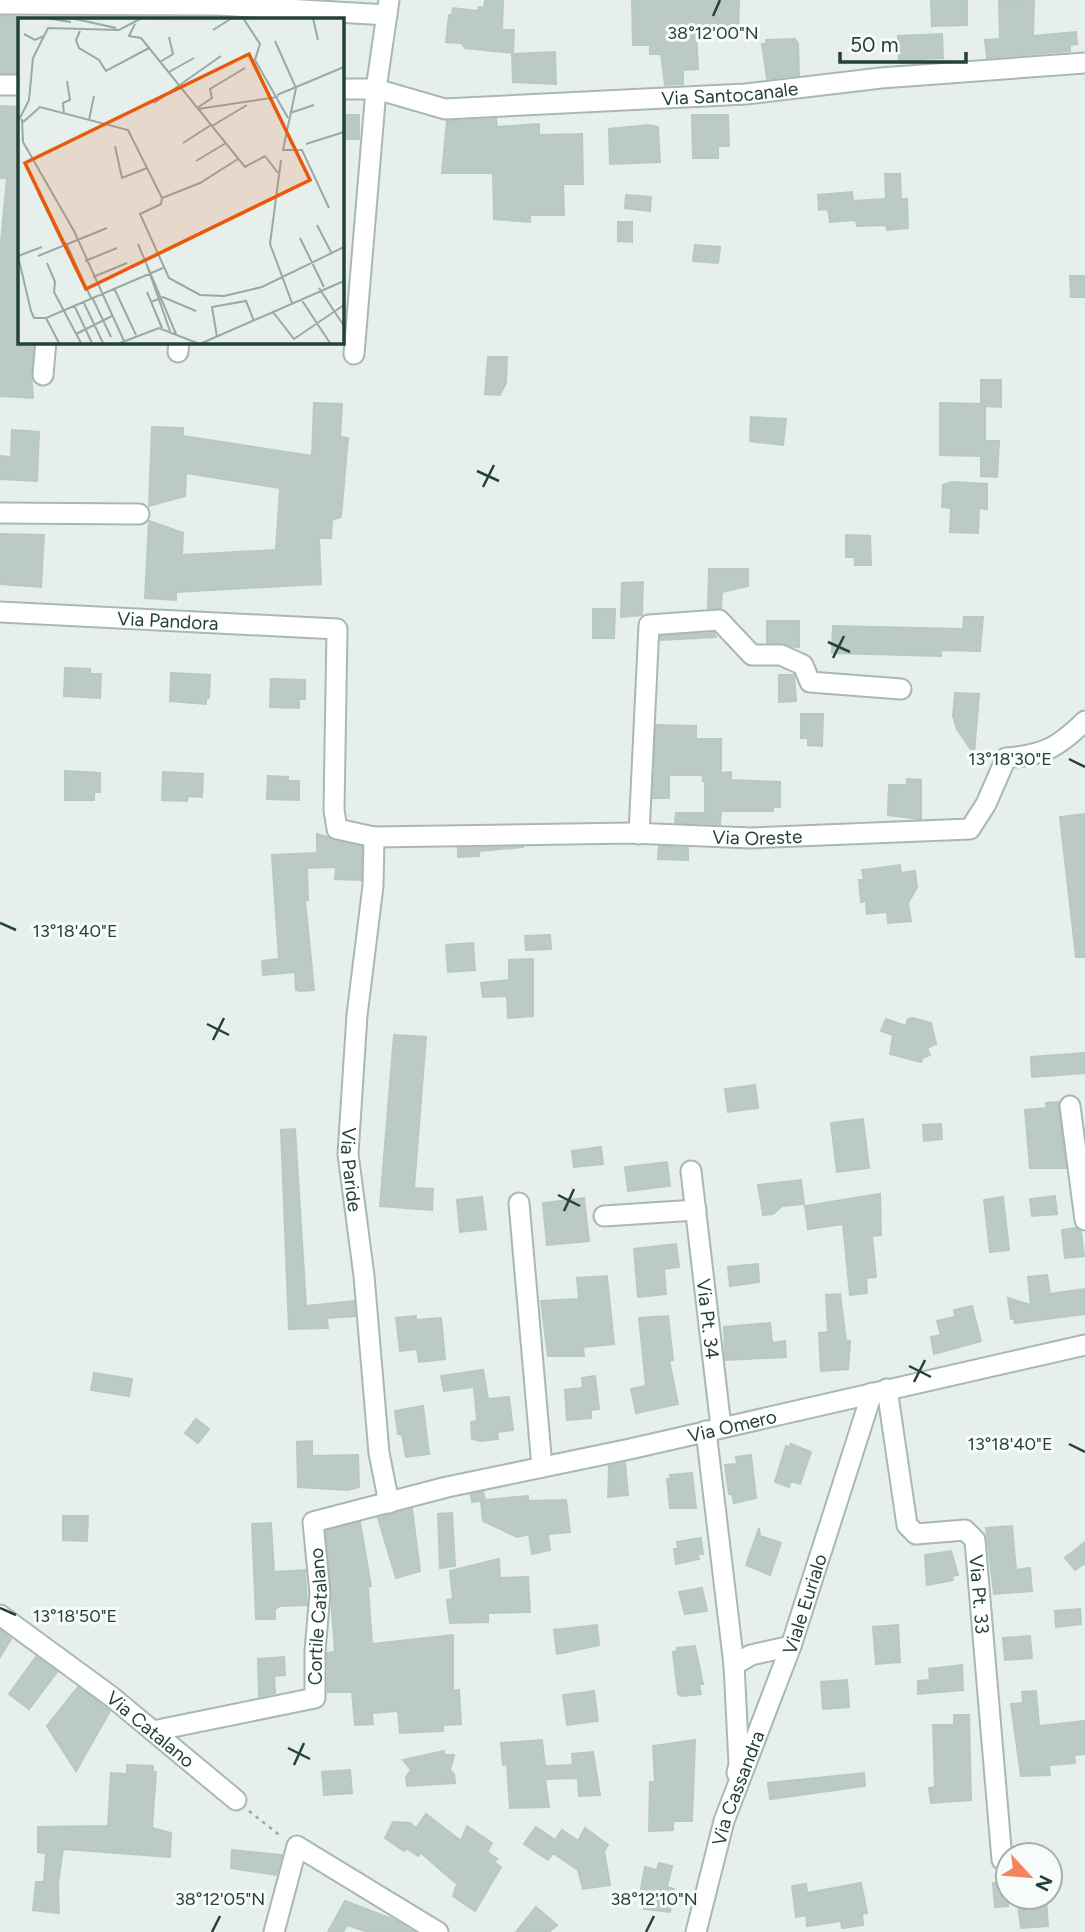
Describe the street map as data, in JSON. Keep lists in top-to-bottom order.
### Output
{
  "streets": {
    "street": [
      "Via Santocanale",
      "Via Pandora",
      "Via Oreste",
      "Via Paride",
      "Via Pt. 34",
      "Via Omero",
      "Via Pt. 33",
      "Viale Eurialo",
      "Cortile Catalano",
      "Via Catalano",
      "Via Cassandra"
    ]
  },
  "crossings": [
    ["Via Pandora", "Via Oreste"],
    ["Via Oreste", "Via Paride"],
    ["Via Paride", "Via Omero"],
    ["Via Paride", "Cortile Catalano"],
    ["Via Pt. 34", "Via Omero"],
    ["Via Omero", "Via Pt. 33"],
    ["Via Omero", "Viale Eurialo"],
    ["Via Omero", "Cortile Catalano"],
    ["Via Pt. 33", "Viale Eurialo"],
    ["Viale Eurialo", "Via Cassandra"],
    ["Cortile Catalano", "Via Catalano"]
  ],
  "scale_bar": "50 m",
  "north": "bottom right",
  "coordinates": [
    "38°12'00\"N",
    "13°18'30\"E",
    "13°18'40\"E",
    "13°18'50\"E",
    "38°12'05\"N",
    "38°12'10\"N"
  ]
}
